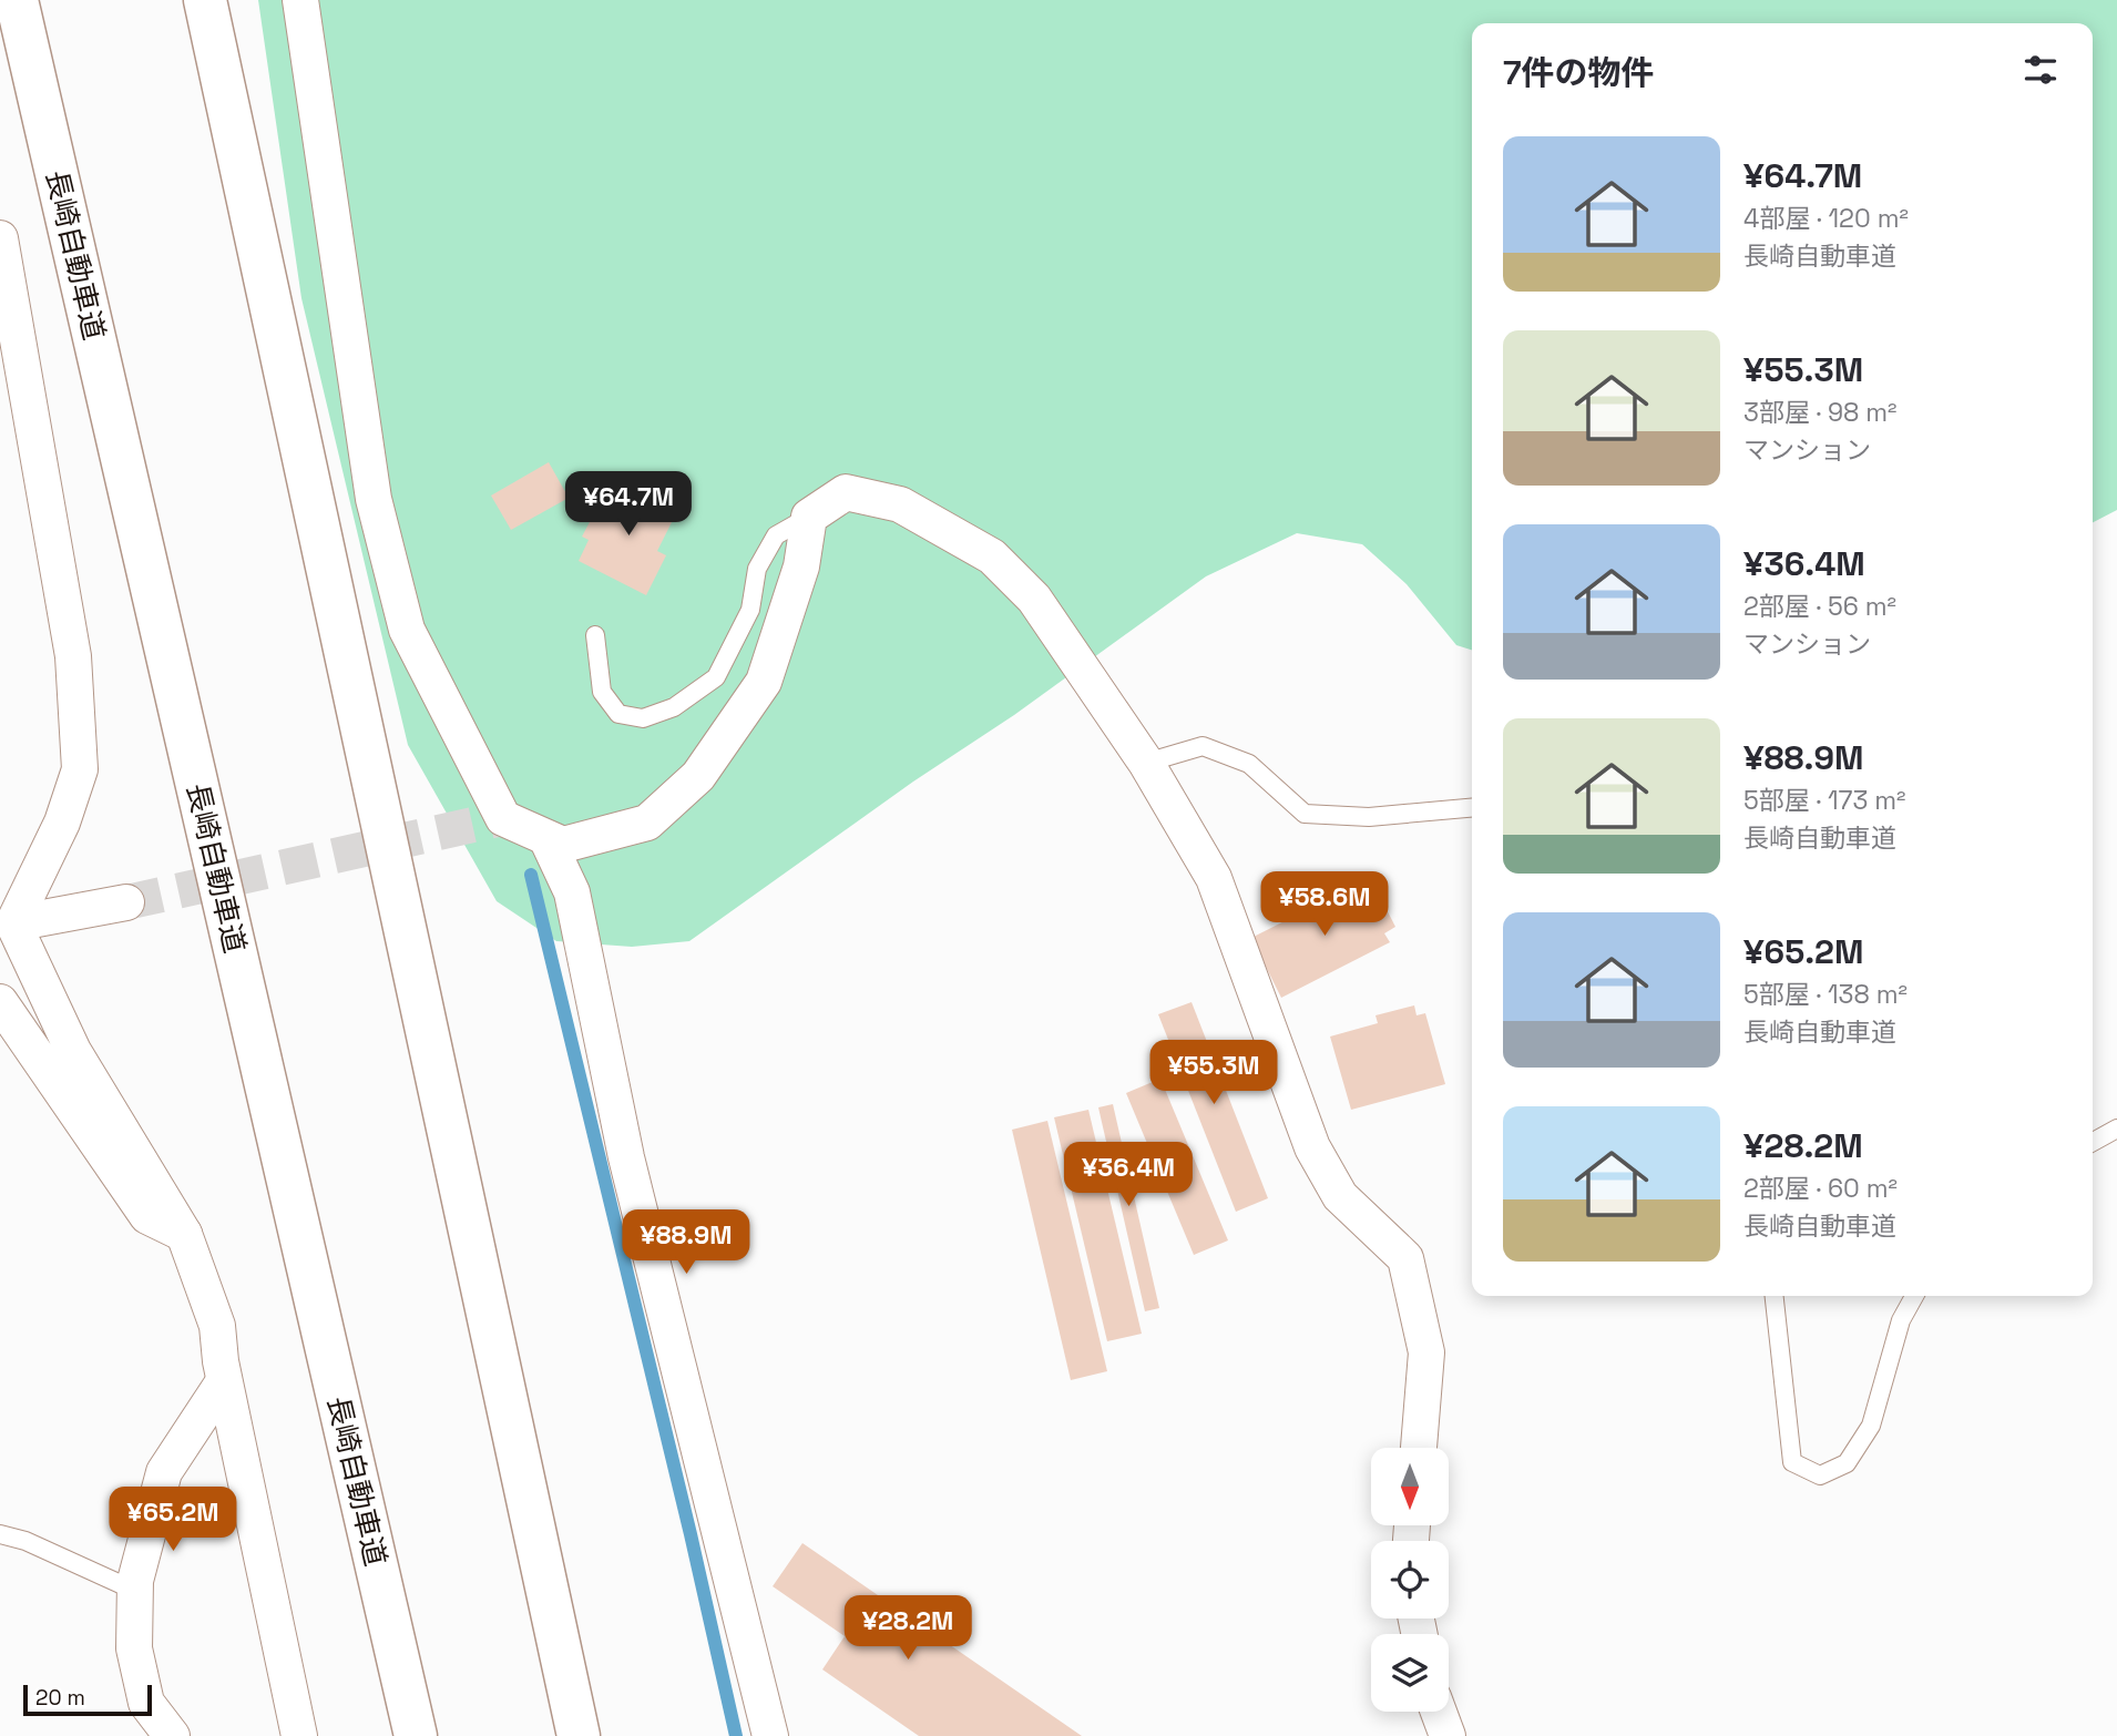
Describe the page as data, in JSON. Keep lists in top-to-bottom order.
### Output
{
  "streets": {
    "highway": ["長崎自動車道"]
  },
  "scale_bar": "20 m",
  "north": "bottom",
  "page": {
    "heading": "7件の物件",
    "list": [
      {
        "name": "¥64.7M",
        "note": "4部屋 · 120 m² · 長崎自動車道"
      },
      {
        "name": "¥55.3M",
        "note": "3部屋 · 98 m² · マンション"
      },
      {
        "name": "¥36.4M",
        "note": "2部屋 · 56 m² · マンション"
      },
      {
        "name": "¥88.9M",
        "note": "5部屋 · 173 m² · 長崎自動車道"
      },
      {
        "name": "¥65.2M",
        "note": "5部屋 · 138 m² · 長崎自動車道"
      },
      {
        "name": "¥28.2M",
        "note": "2部屋 · 60 m² · 長崎自動車道"
      }
    ],
    "price": [
      "¥64.7M",
      "¥58.6M",
      "¥55.3M",
      "¥36.4M",
      "¥88.9M",
      "¥65.2M",
      "¥28.2M"
    ],
    "scale": "20 m"
  }
}
